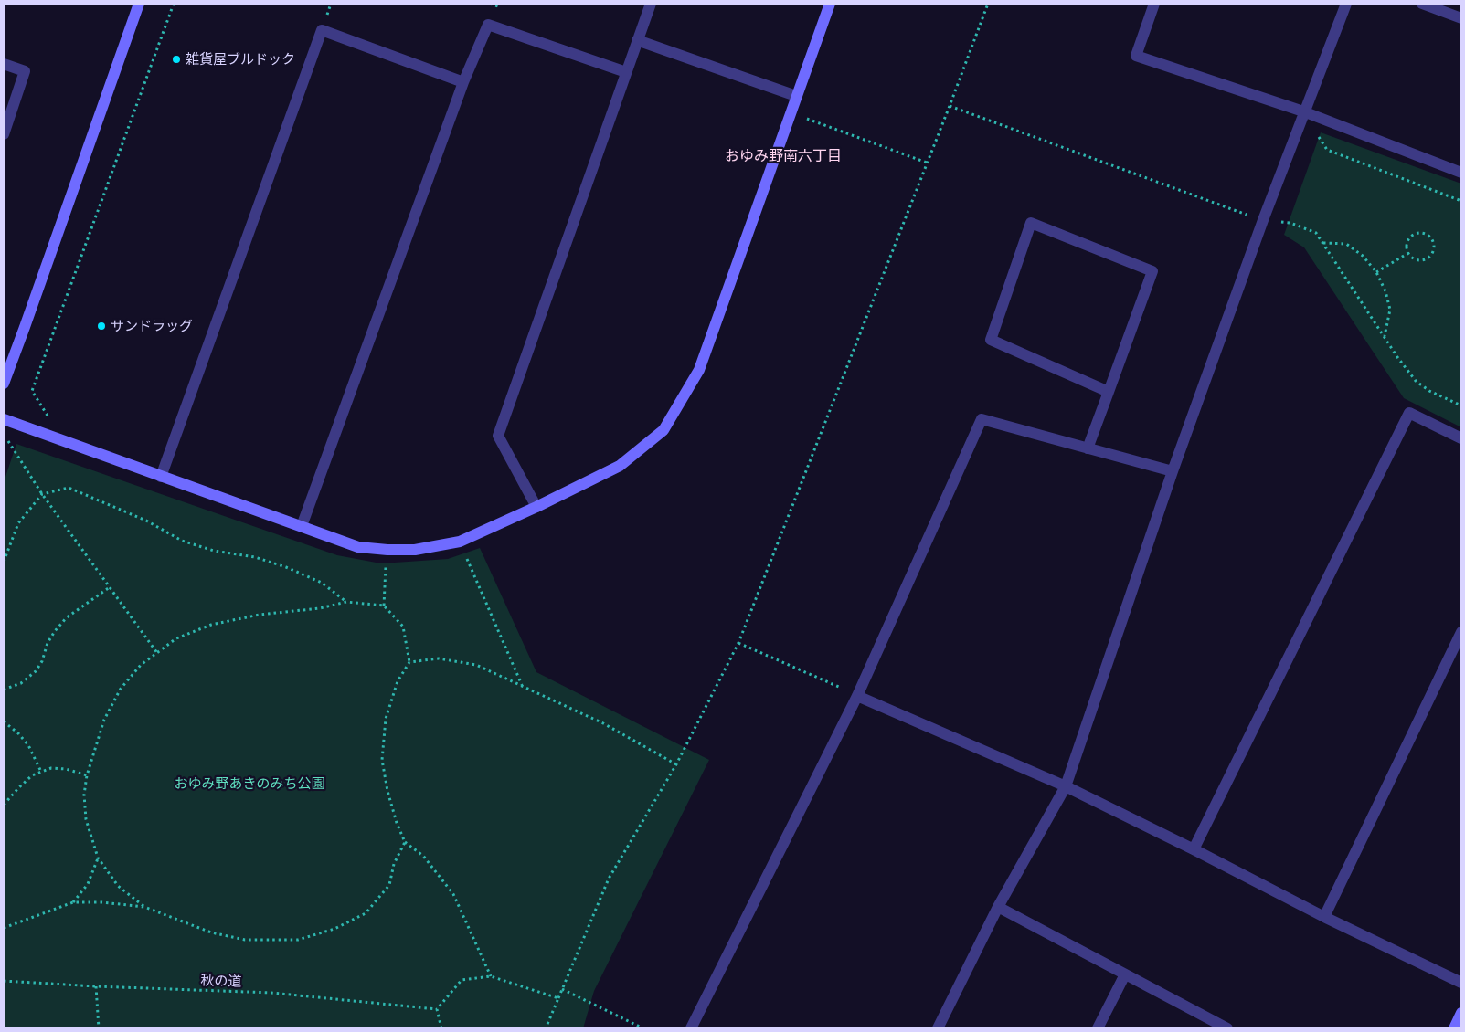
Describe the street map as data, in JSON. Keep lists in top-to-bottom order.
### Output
{
  "streets": {
    "path": ["秋の道"]
  },
  "districts": ["おゆみ野南六丁目"],
  "parks": ["おゆみ野あきのみち公園"],
  "places": ["雑貨屋ブルドック", "サンドラッグ"]
}
